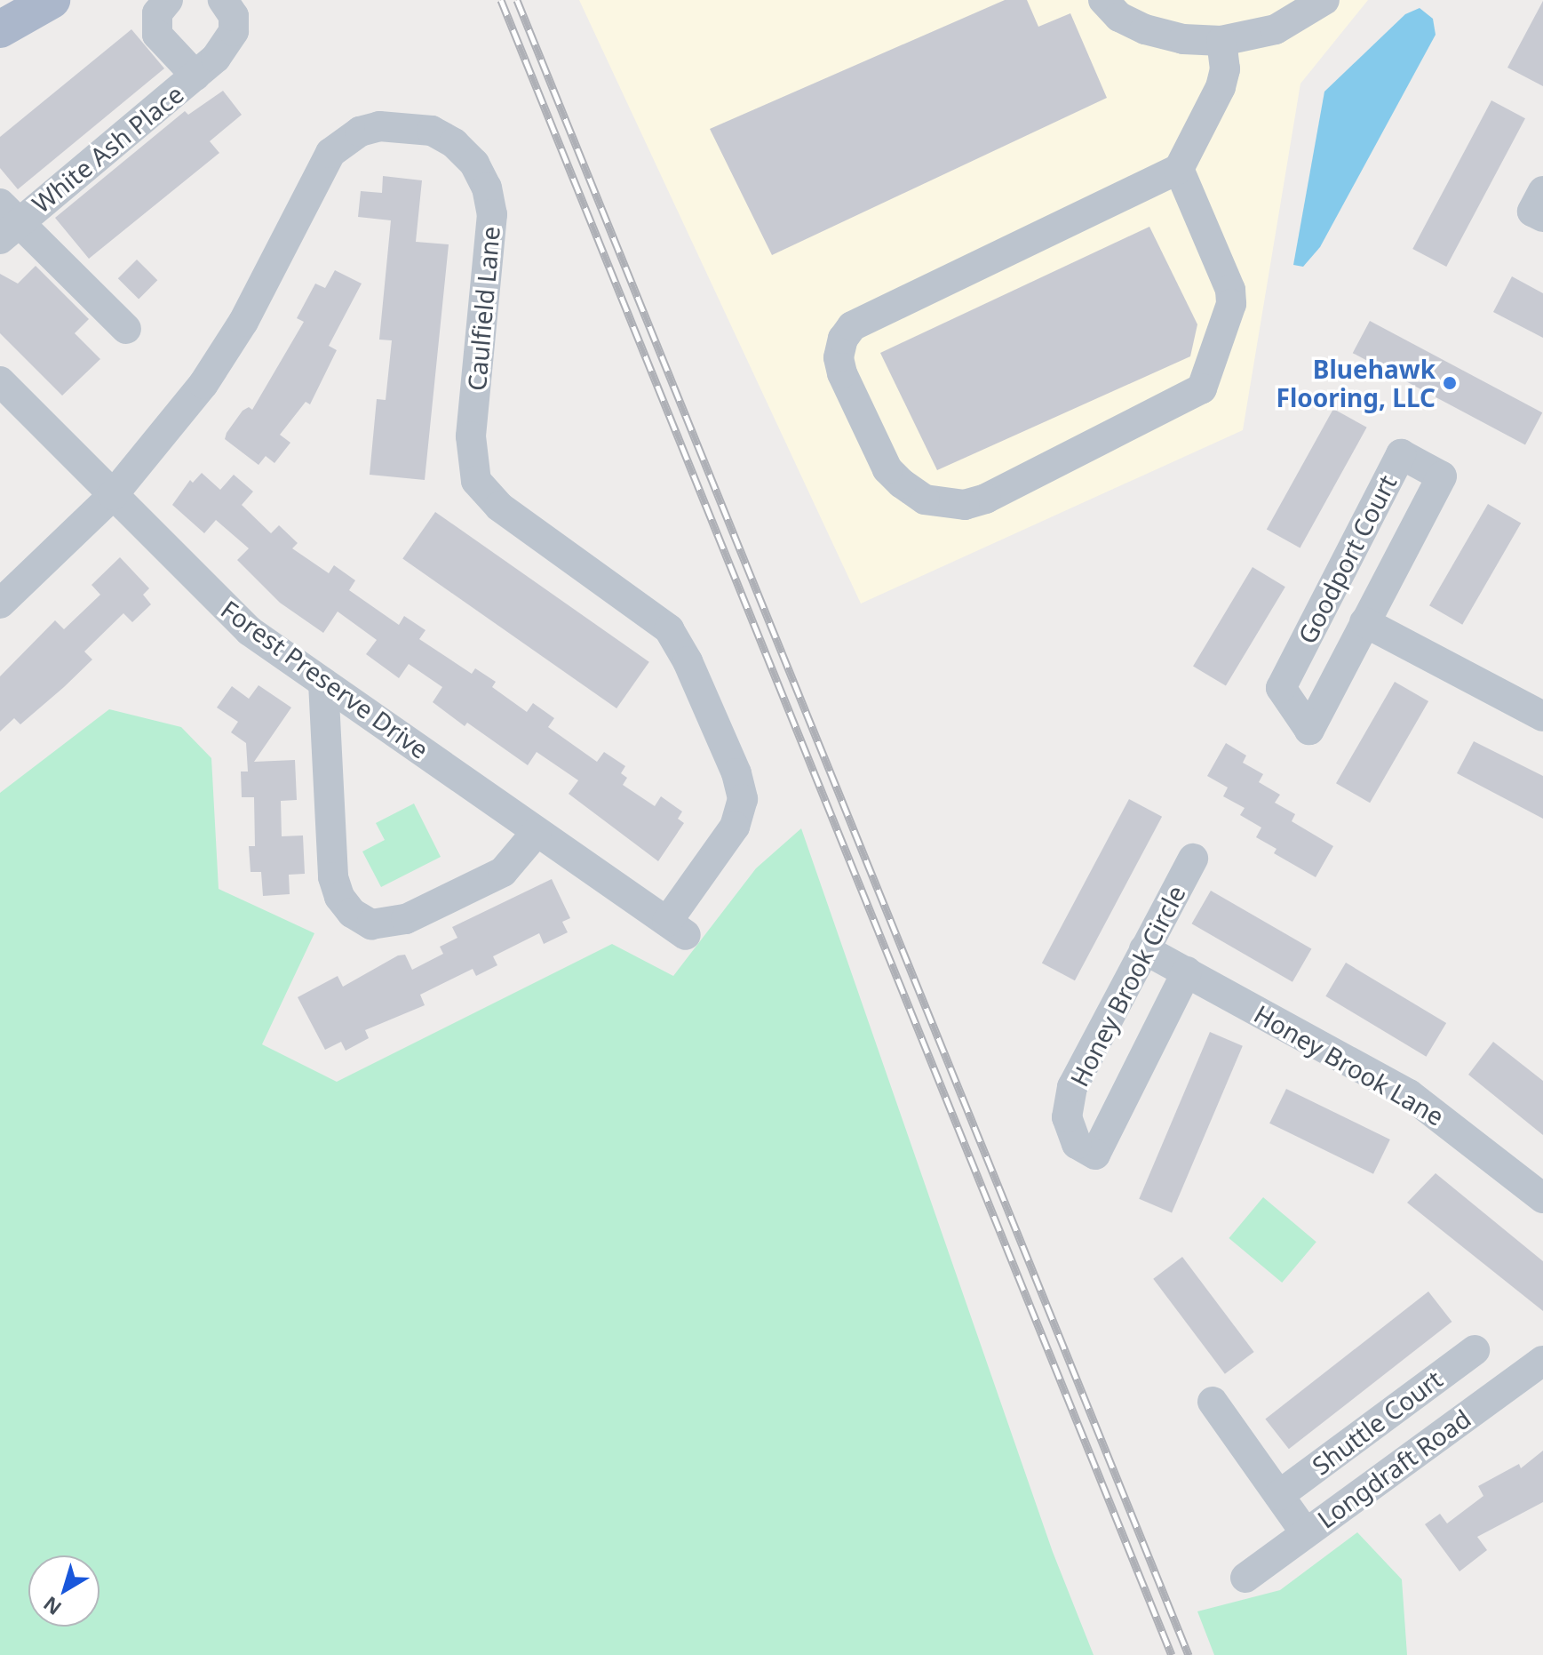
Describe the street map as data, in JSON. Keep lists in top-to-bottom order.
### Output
{
  "streets": {
    "street": [
      "White Ash Place",
      "Caulfield Lane",
      "Goodport Court",
      "Forest Preserve Drive",
      "Honey Brook Circle",
      "Honey Brook Lane",
      "Shuttle Court",
      "Longdraft Road"
    ]
  },
  "crossings": [
    ["Caulfield Lane", "Forest Preserve Drive"],
    ["Honey Brook Circle", "Honey Brook Lane"]
  ],
  "places": ["Bluehawk Flooring, LLC"],
  "north": "bottom left"
}
